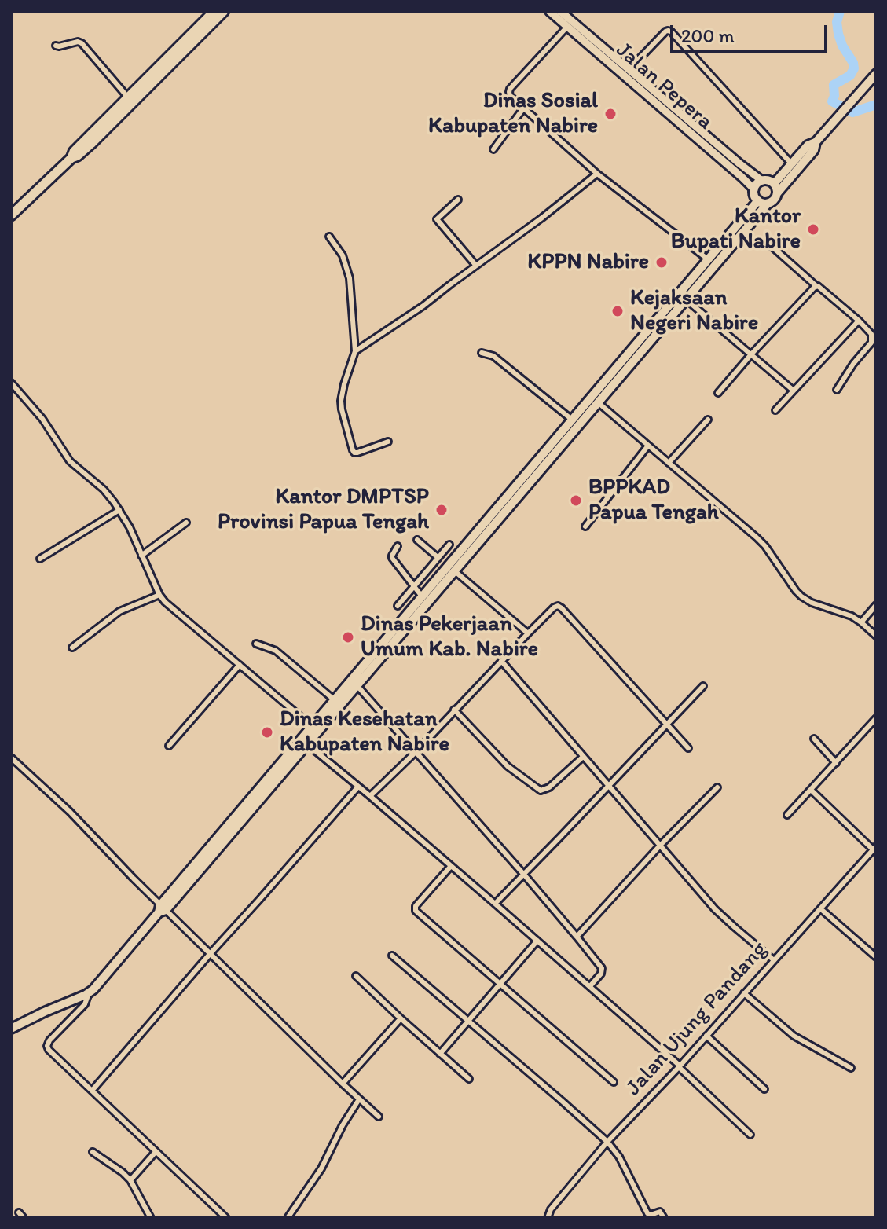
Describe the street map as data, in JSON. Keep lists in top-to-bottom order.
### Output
{
  "streets": {
    "main road": ["Jalan Pepera"],
    "street": ["Jalan Ujung Pandang"]
  },
  "places": [
    "Dinas Sosial Kabupaten Nabire",
    "Kantor Bupati Nabire",
    "KPPN Nabire",
    "Kejaksaan Negeri Nabire",
    "BPPKAD Papua Tengah",
    "Kantor DMPTSP Provinsi Papua Tengah",
    "Dinas Pekerjaan Umum Kab. Nabire",
    "Dinas Kesehatan Kabupaten Nabire"
  ],
  "scale_bar": "200 m"
}
